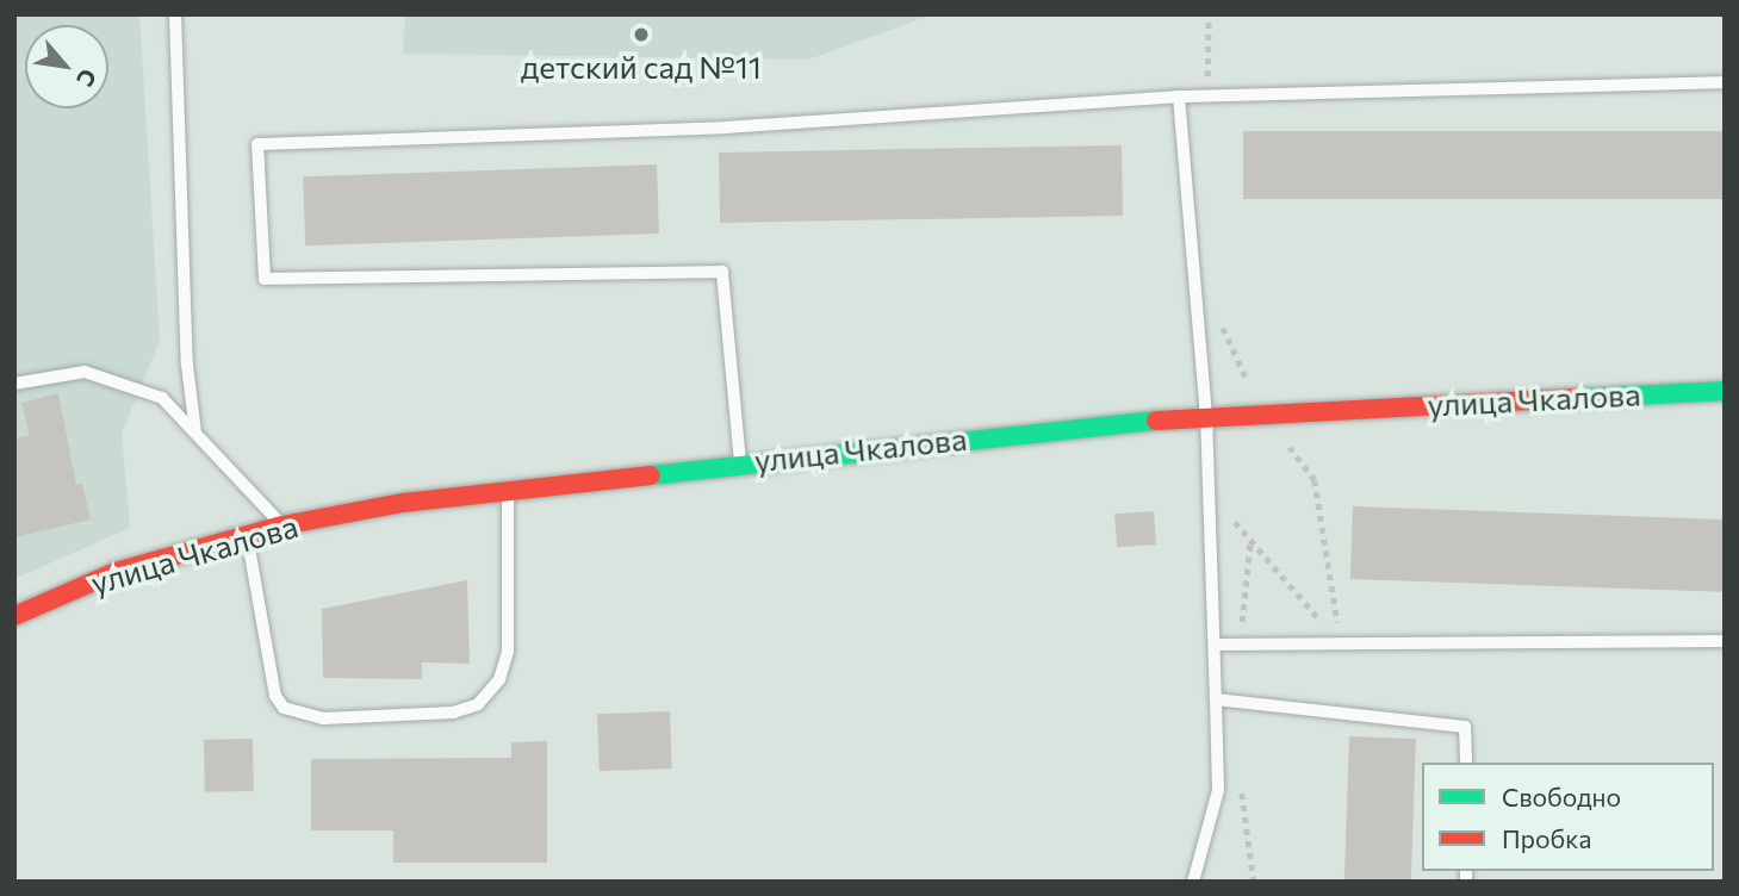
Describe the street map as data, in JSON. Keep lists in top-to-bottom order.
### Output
{
  "streets": {
    "street": ["улица Чкалова"]
  },
  "places": ["детский сад №11"],
  "legend": ["Свободно", "Пробка"],
  "north": "bottom right"
}
